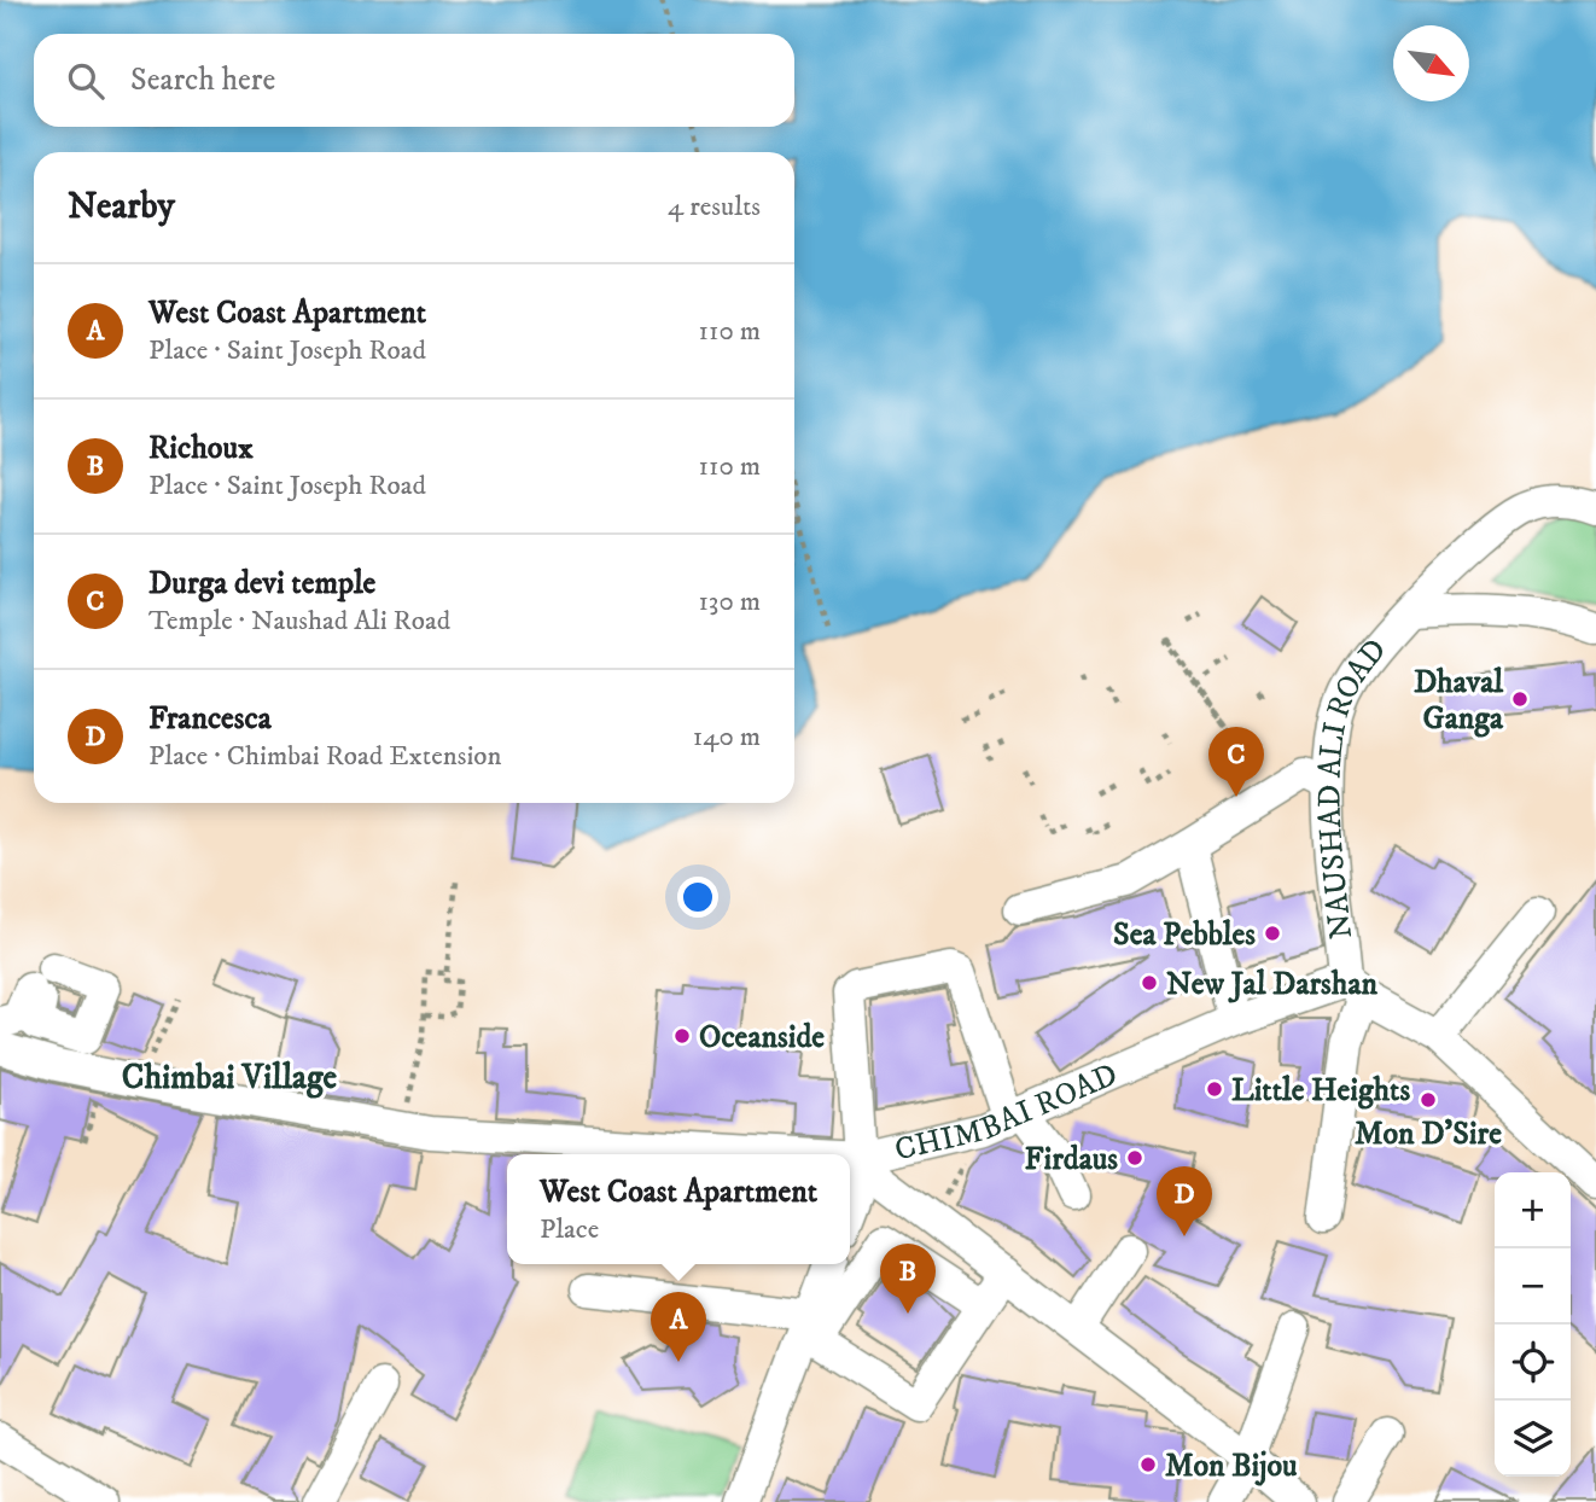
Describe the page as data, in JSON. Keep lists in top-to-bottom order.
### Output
{
  "streets": {
    "street": ["NAUSHAD ALI ROAD", "CHIMBAI ROAD"]
  },
  "crossings": [
    ["NAUSHAD ALI ROAD", "CHIMBAI ROAD"]
  ],
  "districts": ["Chimbai Village"],
  "places": [
    "Dhaval Ganga",
    "Sea Pebbles",
    "New Jal Darshan",
    "Oceanside",
    "Little Heights",
    "Mon D'Sire",
    "Firdaus",
    "Mon Bijou"
  ],
  "north": "bottom right",
  "page": {
    "search": "Search here",
    "heading": ["Nearby", "4 results"],
    "list": [
      {
        "mark": "A",
        "name": "West Coast Apartment",
        "note": "Place · Saint Joseph Road",
        "value": "110 m"
      },
      {
        "mark": "B",
        "name": "Richoux",
        "note": "Place · Saint Joseph Road",
        "value": "110 m"
      },
      {
        "mark": "C",
        "name": "Durga devi temple",
        "note": "Temple · Naushad Ali Road",
        "value": "130 m"
      },
      {
        "mark": "D",
        "name": "Francesca",
        "note": "Place · Chimbai Road Extension",
        "value": "140 m"
      }
    ],
    "pins": [
      "C",
      "D",
      "B",
      "A"
    ],
    "popup": ["West Coast Apartment", "Place"],
    "map_buttons": ["+", "−"]
  }
}
